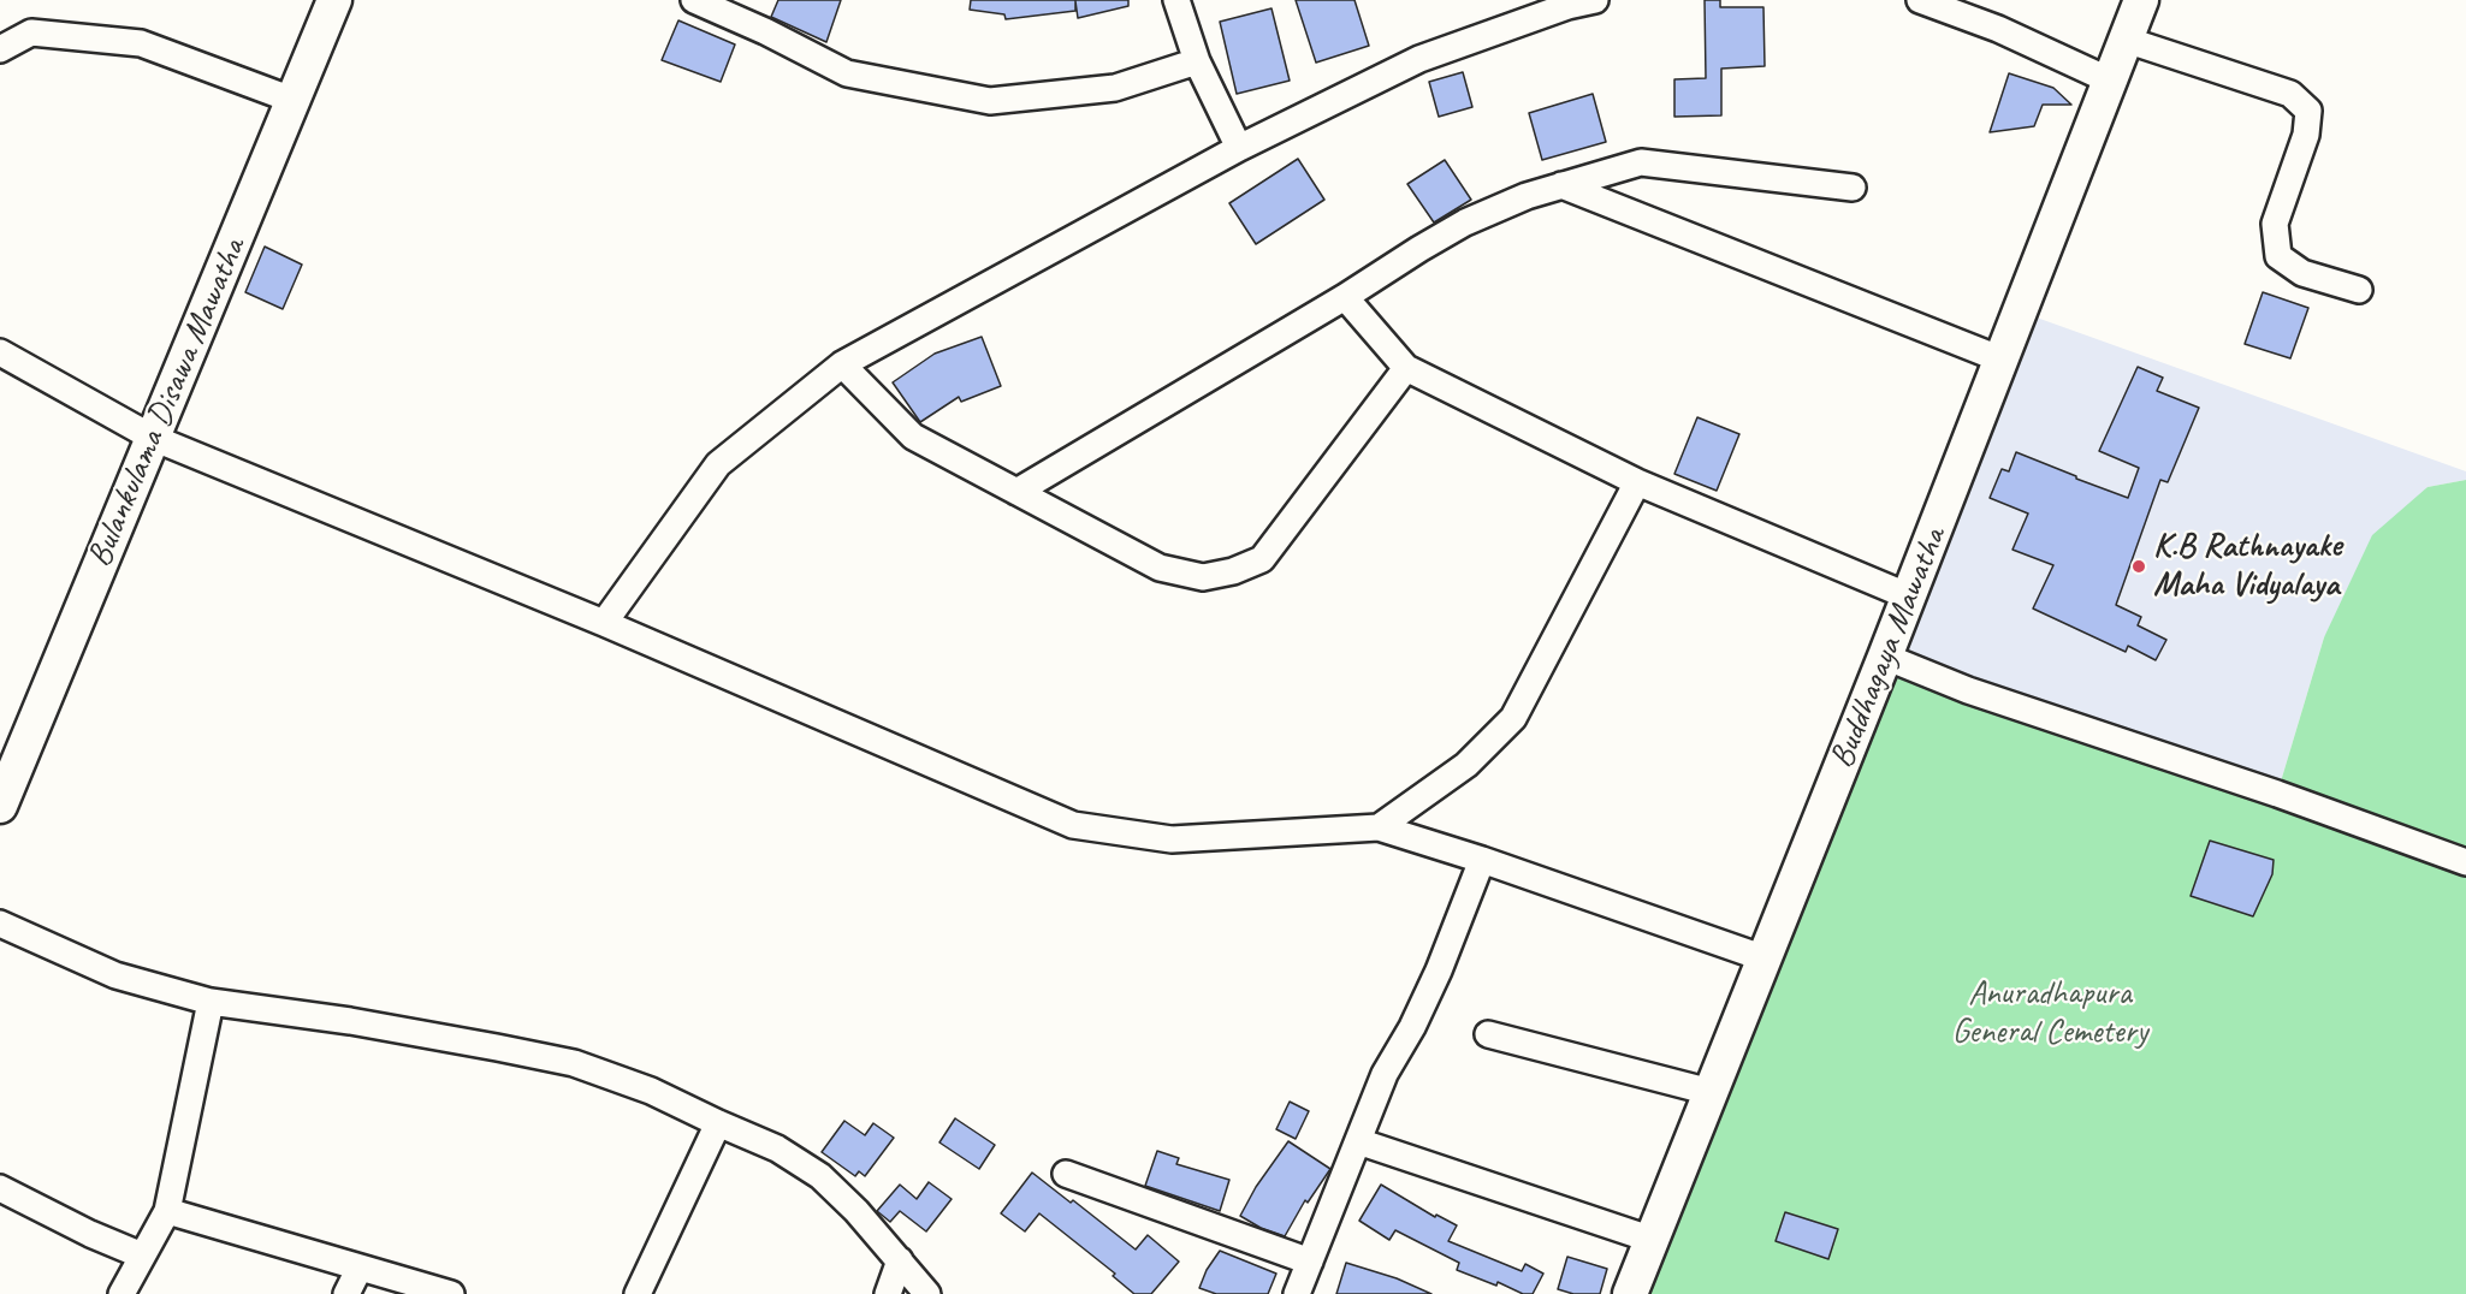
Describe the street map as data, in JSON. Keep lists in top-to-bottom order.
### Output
{
  "streets": {
    "main road": ["Bulankulama Disawa Mawatha", "Buddhagaya Mawatha"]
  },
  "parks": ["Anuradhapura General Cemetery"],
  "places": ["K.B Rathnayake Maha Vidyalaya"]
}
